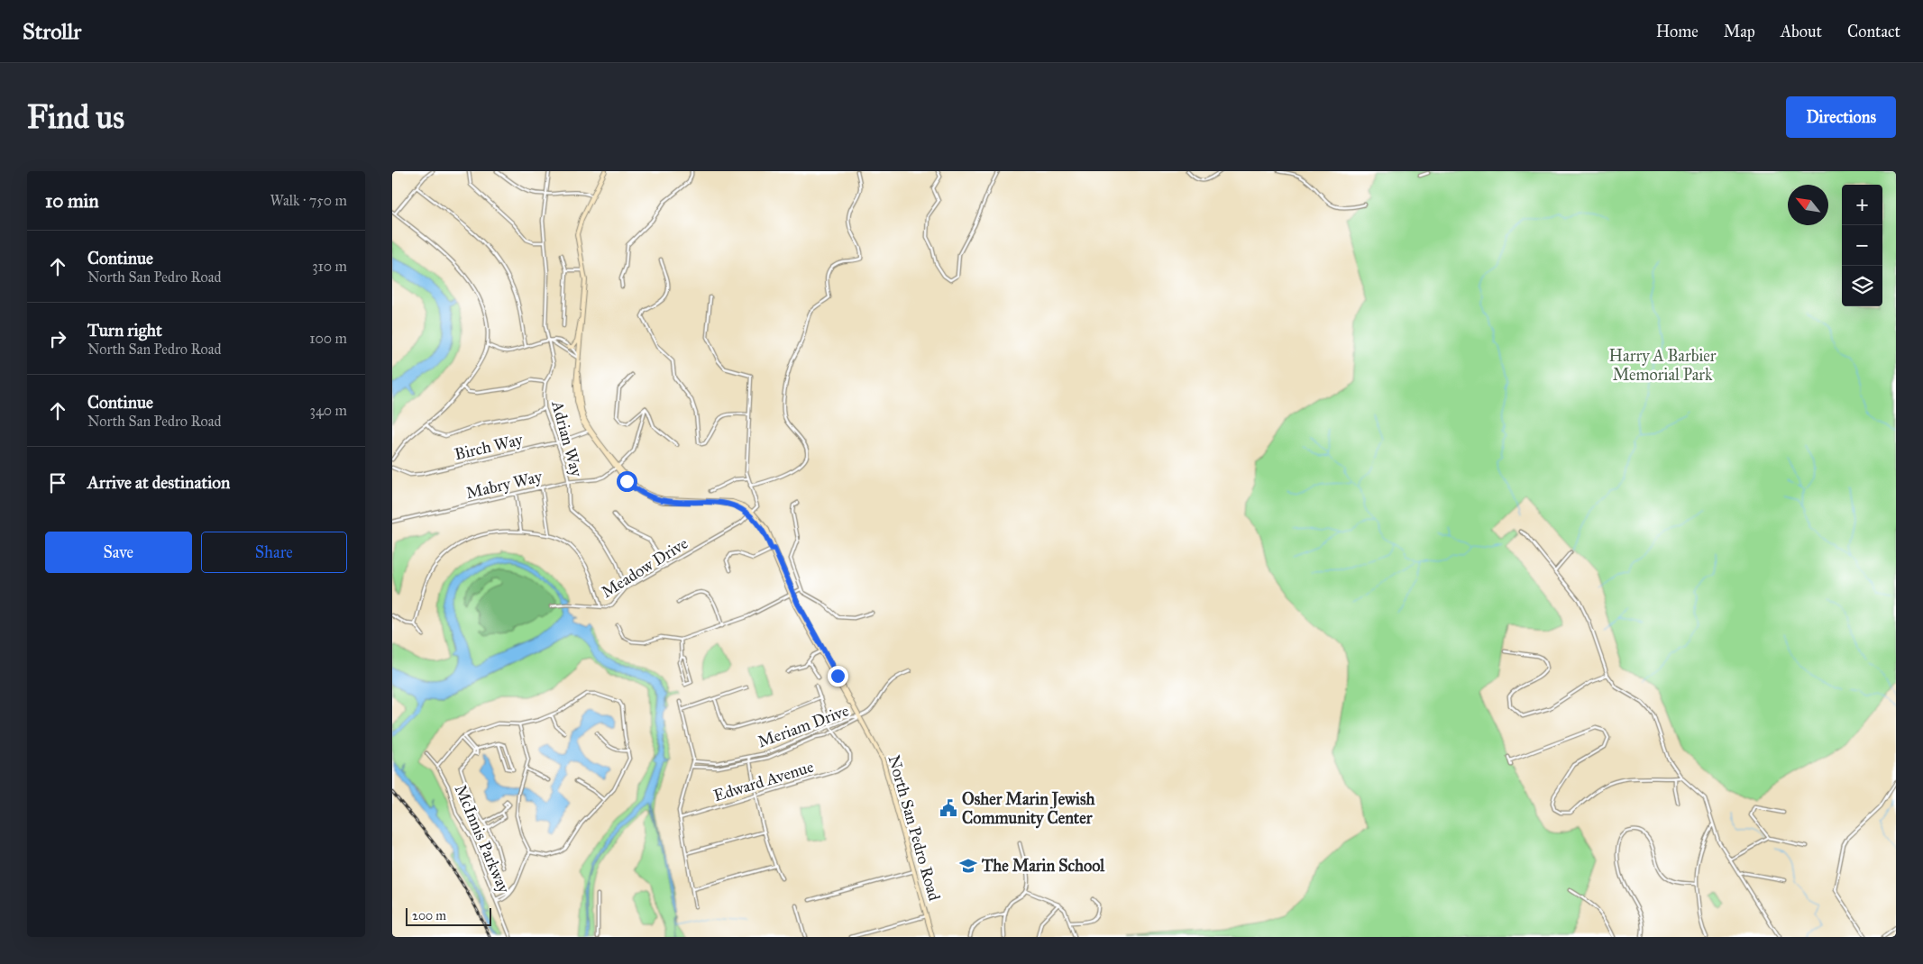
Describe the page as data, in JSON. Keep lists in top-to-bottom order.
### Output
{
  "streets": {
    "street": [
      "Adrian Way",
      "Birch Way",
      "Mabry Way",
      "Meadow Drive",
      "Meriam Drive",
      "Edward Avenue",
      "North San Pedro Road",
      "McInnis Parkway"
    ]
  },
  "crossings": [
    ["Adrian Way", "Birch Way"],
    ["Adrian Way", "Mabry Way"],
    ["Adrian Way", "Meadow Drive"],
    ["Birch Way", "North San Pedro Road"],
    ["Mabry Way", "North San Pedro Road"],
    ["Meadow Drive", "North San Pedro Road"],
    ["Meriam Drive", "Edward Avenue"],
    ["Meriam Drive", "North San Pedro Road"]
  ],
  "parks": ["Harry A Barbier Memorial Park"],
  "places": {
    "public building": ["Osher Marin Jewish Community Center"],
    "school or university": ["The Marin School"]
  },
  "scale_bar": "200 m",
  "north": "top left",
  "page": {
    "header": "Strollr",
    "nav": [
      "Home",
      "Map",
      "About",
      "Contact"
    ],
    "buttons": [
      "Directions",
      ["Save", "Share"]
    ],
    "title": "Find us",
    "heading": ["10 min", "Walk · 750 m"],
    "map_buttons": ["+", "−"],
    "list": [
      ["Continue", "North San Pedro Road", "310 m"],
      ["Turn right", "North San Pedro Road", "100 m"],
      ["Continue", "North San Pedro Road", "340 m"],
      "Arrive at destination"
    ],
    "scale": "200 m"
  }
}
